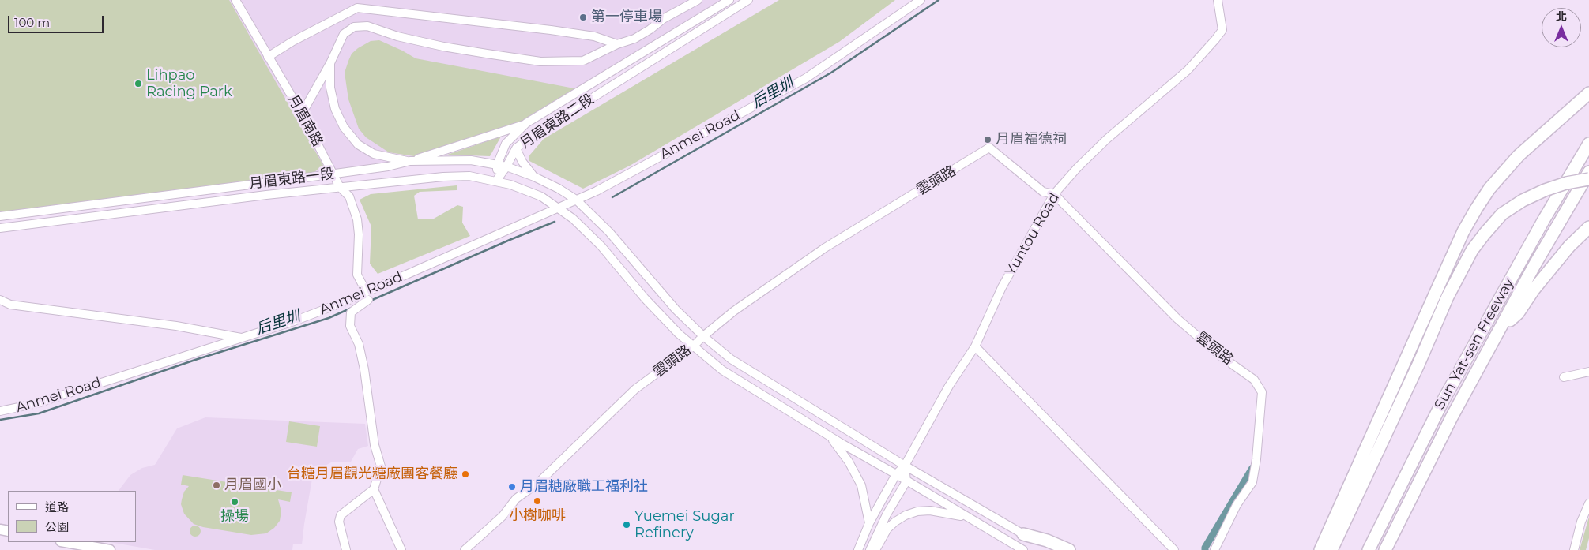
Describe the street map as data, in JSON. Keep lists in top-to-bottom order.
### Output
{
  "streets": {
    "highway": ["Sun Yat-sen Freeway"],
    "street": [
      "月眉南路",
      "月眉東路二段",
      "Anmei Road",
      "月眉東路一段",
      "雲頭路",
      "Yuntou Road"
    ]
  },
  "crossings": [
    ["月眉南路", "Anmei Road"],
    ["月眉南路", "月眉東路一段"],
    ["月眉東路二段", "月眉東路一段"],
    ["Anmei Road", "月眉東路一段"],
    ["月眉東路一段", "雲頭路"],
    ["月眉東路一段", "Yuntou Road"],
    ["雲頭路", "Yuntou Road"]
  ],
  "water": ["后里圳"],
  "places": [
    "第一停車場",
    "Lihpao Racing Park",
    "月眉福德祠",
    "台糖月眉觀光糖廠團客餐廳",
    "月眉國小",
    "月眉糖廠職工福利社",
    "小樹咖啡",
    "操場",
    "Yuemei Sugar Refinery"
  ],
  "legend": ["道路", "公園"],
  "scale_bar": "100 m",
  "north": "top"
}
